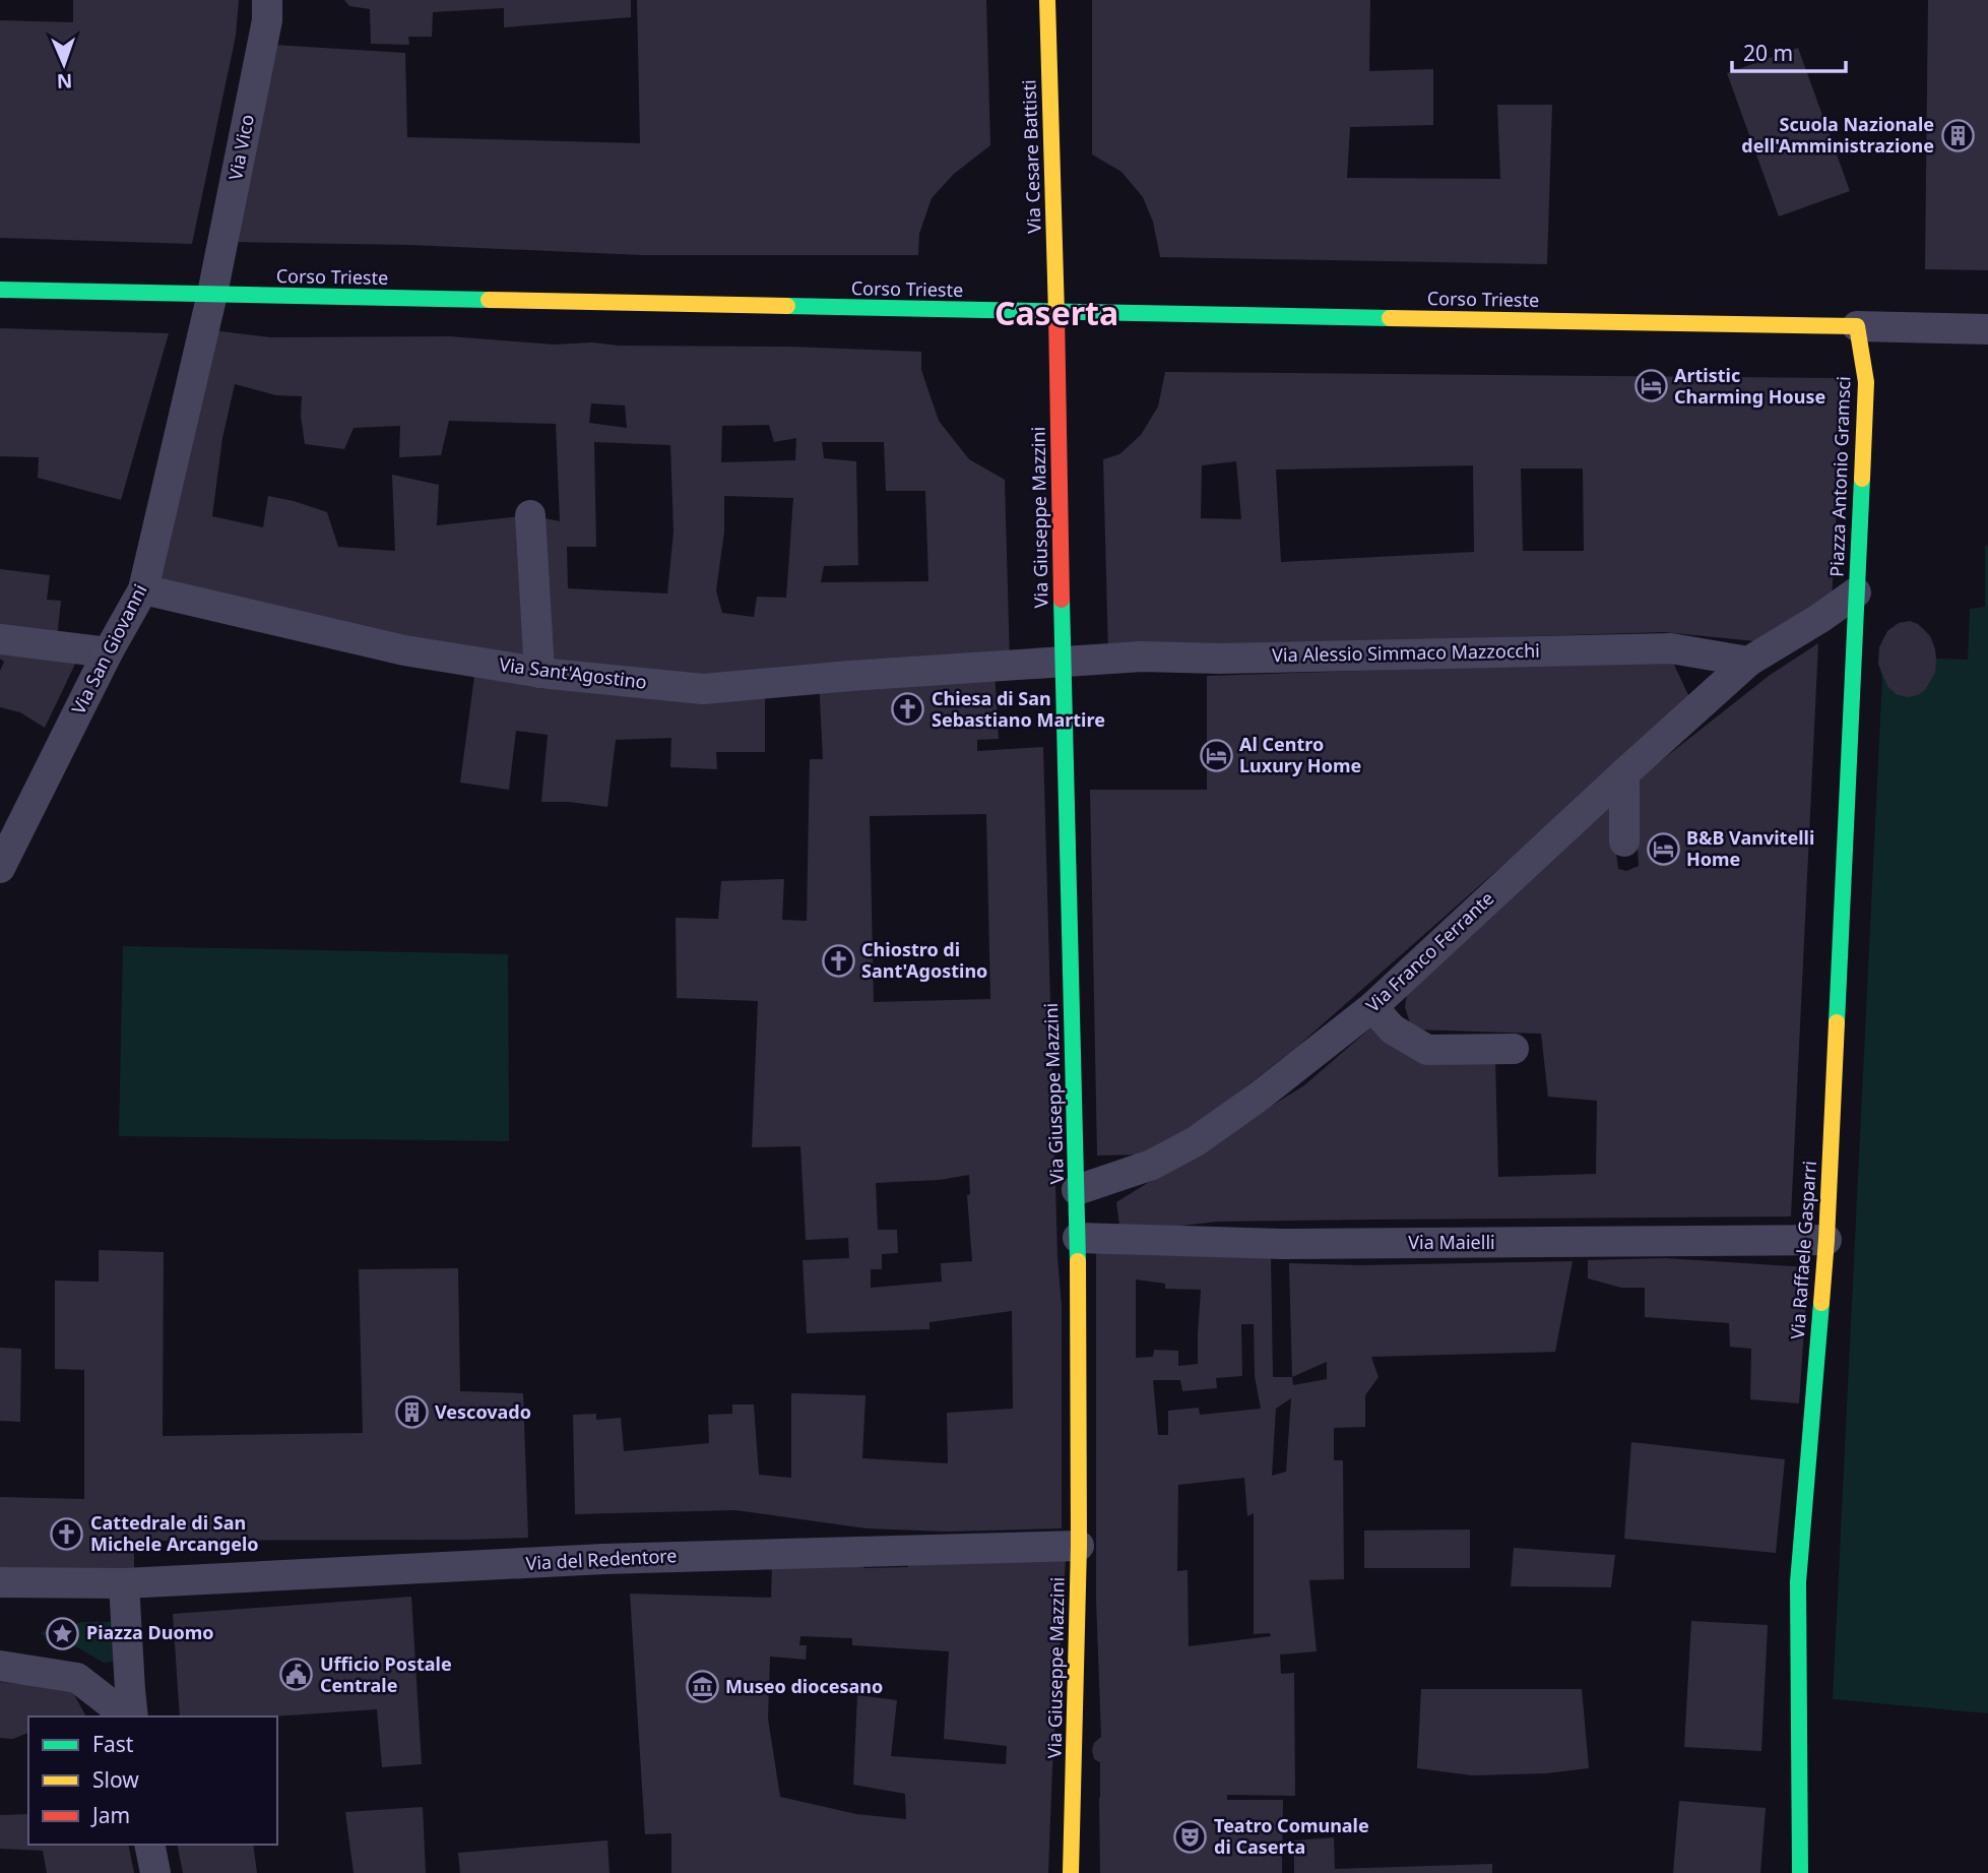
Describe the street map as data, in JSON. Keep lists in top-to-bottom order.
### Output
{
  "streets": {
    "street": [
      "Via Vico",
      "Via Cesare Battisti",
      "Corso Trieste",
      "Piazza Antonio Gramsci",
      "Via Giuseppe Mazzini",
      "Via San Giovanni",
      "Via Alessio Simmaco Mazzocchi",
      "Via Sant'Agostino",
      "Via Franco Ferrante",
      "Via Maielli",
      "Via Raffaele Gasparri",
      "Via del Redentore"
    ]
  },
  "crossings": [
    ["Via Vico", "Corso Trieste"],
    ["Via Vico", "Via San Giovanni"],
    ["Via Cesare Battisti", "Corso Trieste"],
    ["Via Cesare Battisti", "Via Giuseppe Mazzini"],
    ["Corso Trieste", "Piazza Antonio Gramsci"],
    ["Corso Trieste", "Via Giuseppe Mazzini"],
    ["Corso Trieste", "Via San Giovanni"],
    ["Piazza Antonio Gramsci", "Via Franco Ferrante"],
    ["Piazza Antonio Gramsci", "Via Raffaele Gasparri"],
    ["Via Giuseppe Mazzini", "Via Alessio Simmaco Mazzocchi"],
    ["Via Giuseppe Mazzini", "Via Franco Ferrante"],
    ["Via Giuseppe Mazzini", "Via Maielli"],
    ["Via Giuseppe Mazzini", "Via del Redentore"],
    ["Via San Giovanni", "Via Sant'Agostino"],
    ["Via Alessio Simmaco Mazzocchi", "Via Sant'Agostino"],
    ["Via Alessio Simmaco Mazzocchi", "Via Franco Ferrante"],
    ["Via Maielli", "Via Raffaele Gasparri"]
  ],
  "districts": ["Caserta"],
  "places": {
    "building": ["Scuola Nazionale dell'Amministrazione", "Vescovado"],
    "hotel": ["Artistic Charming House", "Al Centro Luxury Home", "B&B Vanvitelli Home"],
    "church": ["Chiesa di San Sebastiano Martire", "Chiostro di Sant'Agostino", "Cattedrale di San Michele Arcangelo"],
    "place": ["Piazza Duomo"],
    "public building": ["Ufficio Postale Centrale"],
    "museum": ["Museo diocesano"],
    "theatre": ["Teatro Comunale di Caserta"]
  },
  "legend": ["Fast", "Slow", "Jam"],
  "scale_bar": "20 m",
  "north": "bottom"
}
